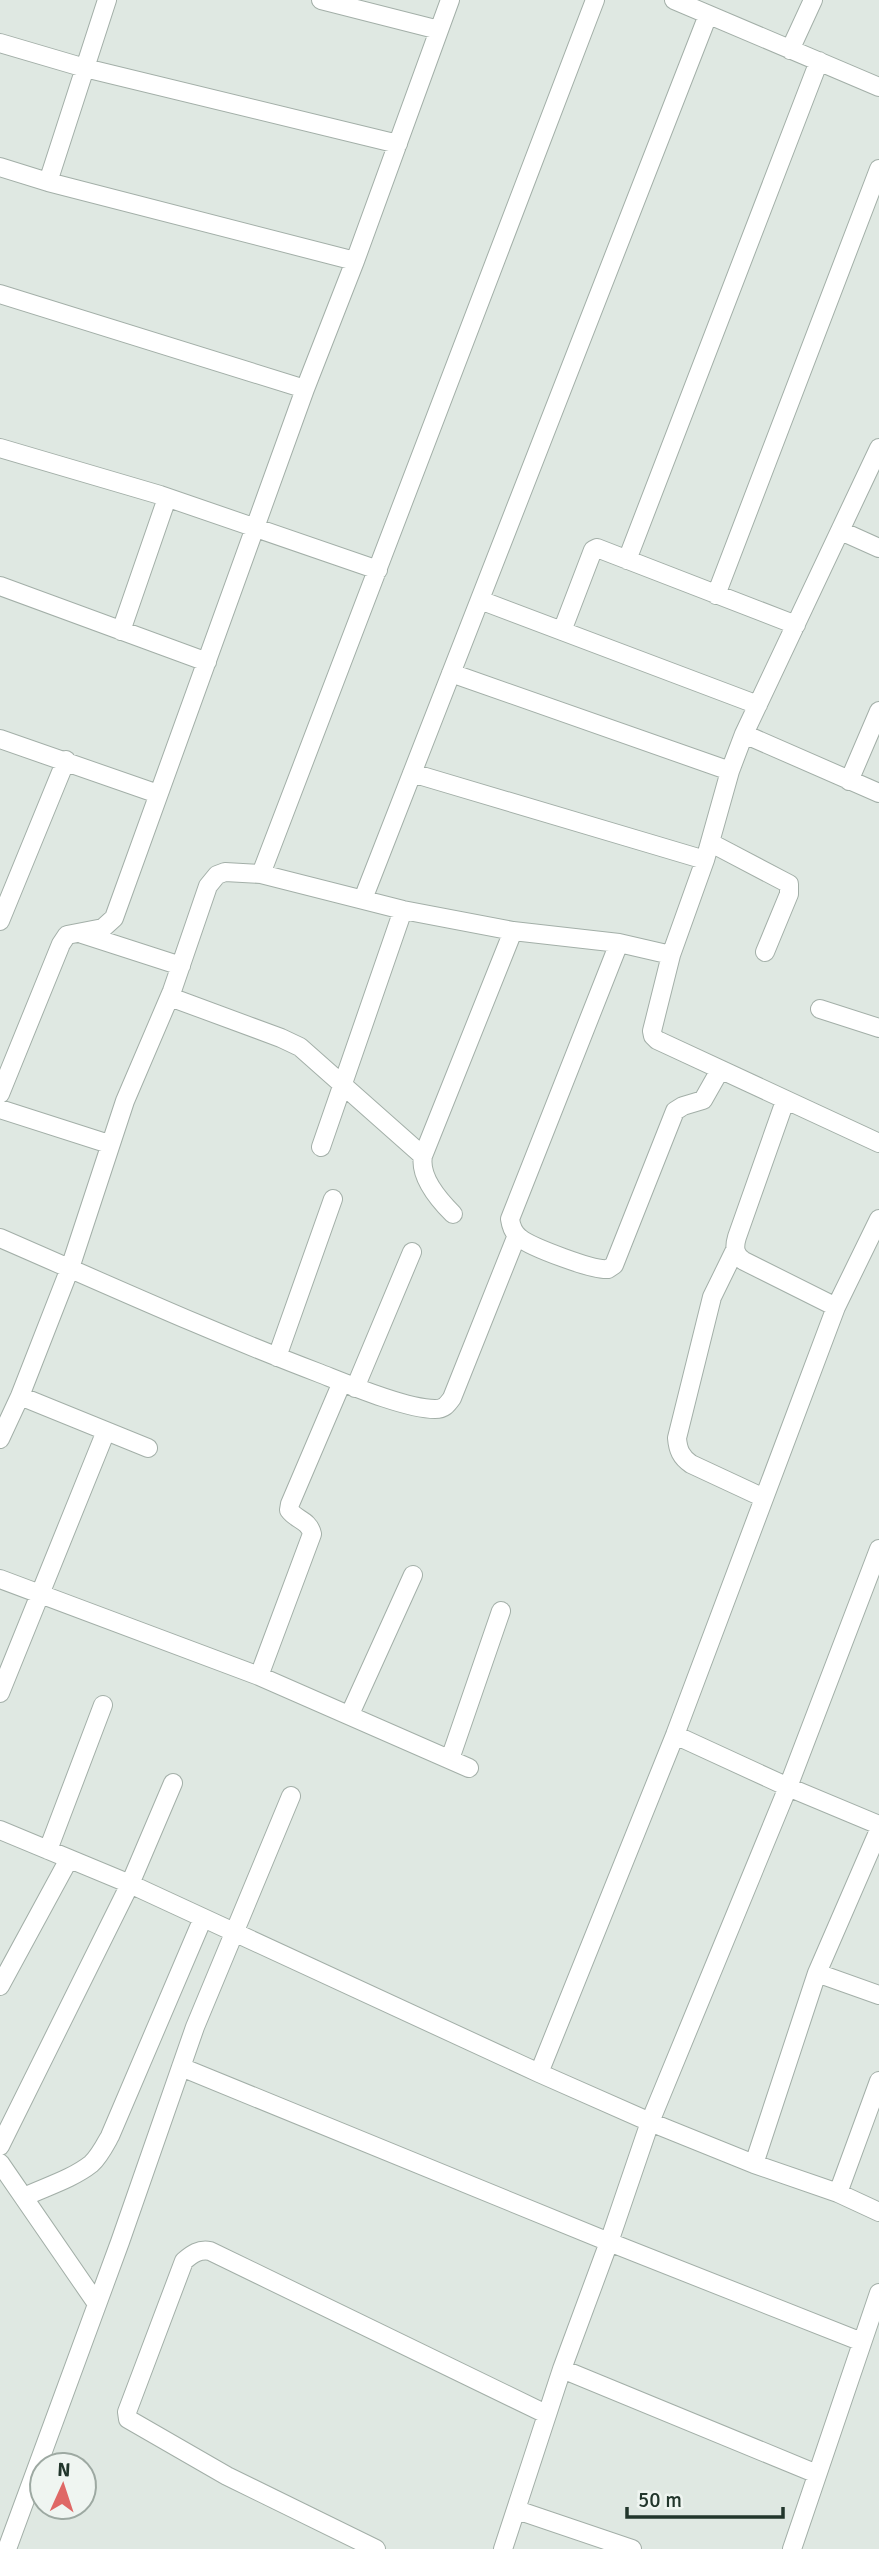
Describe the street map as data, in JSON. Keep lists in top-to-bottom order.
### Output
{
  "scale_bar": "50 m",
  "north": "top"
}
